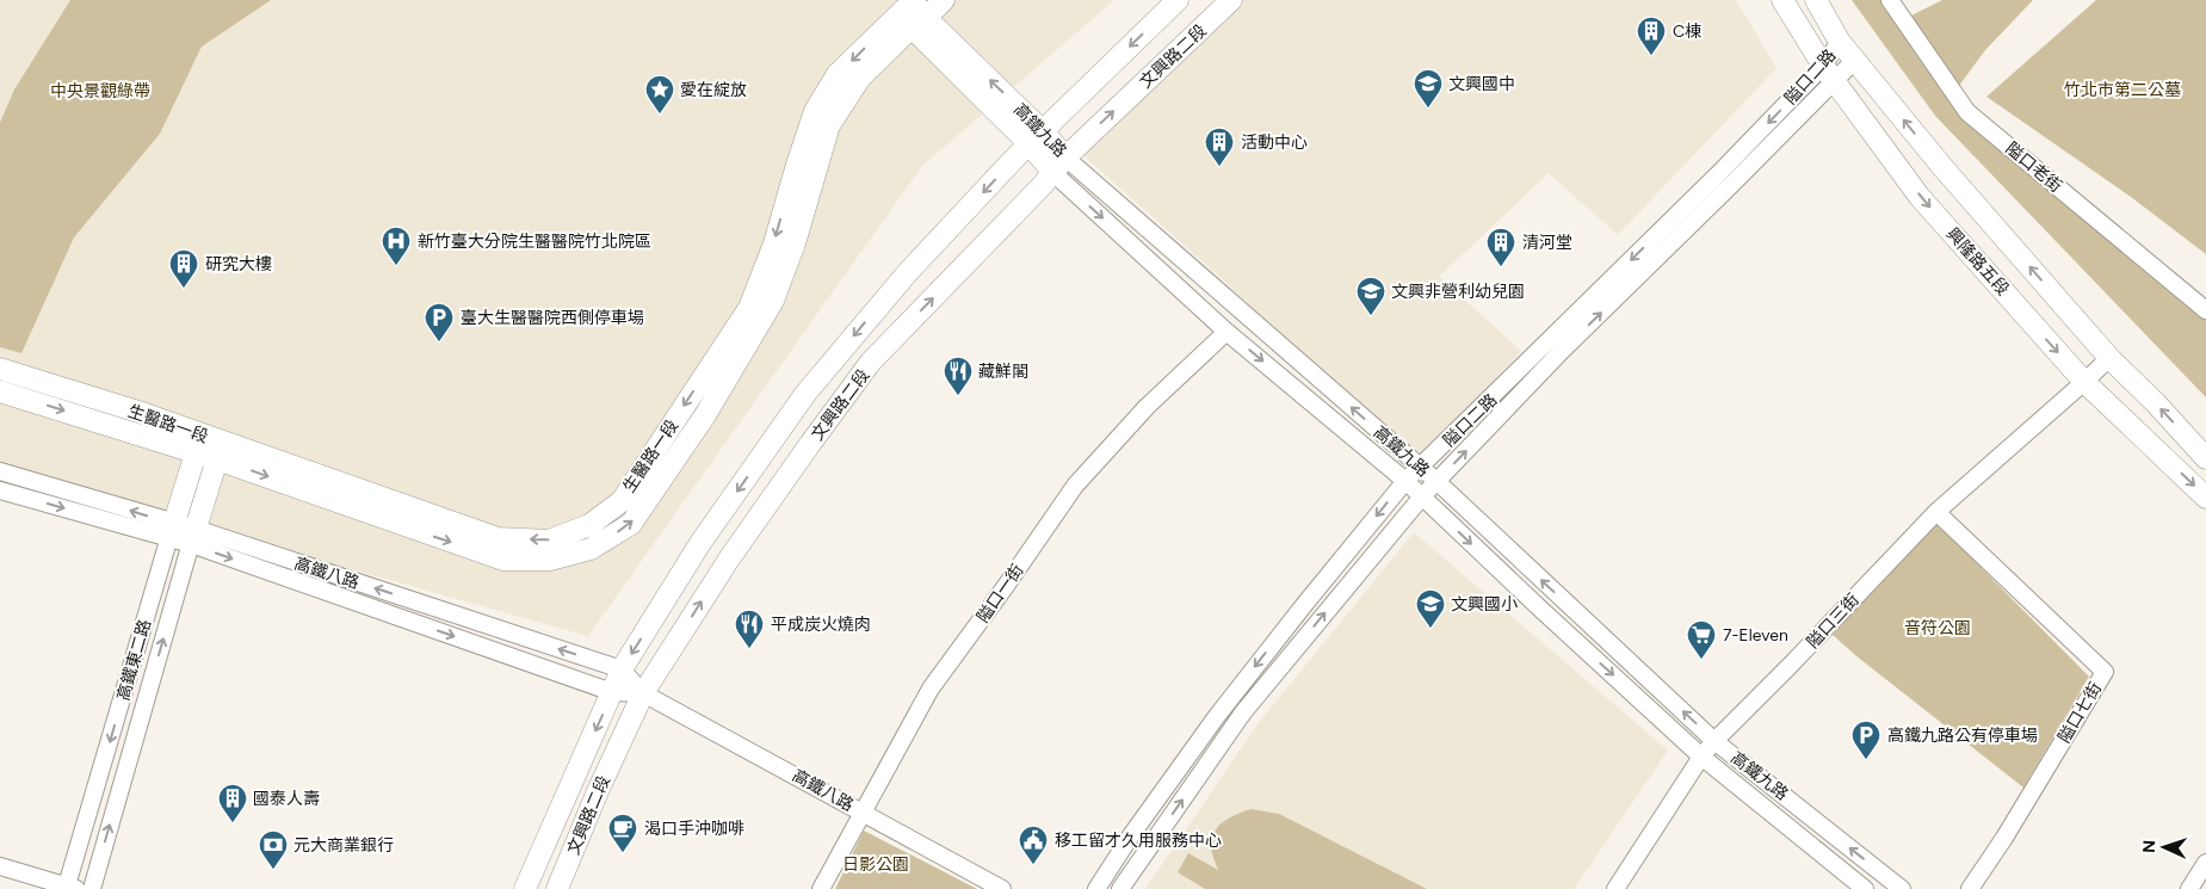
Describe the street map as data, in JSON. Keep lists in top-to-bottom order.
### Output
{
  "streets": {
    "street": [
      "文興路二段",
      "隘口二路",
      "高鐵九路",
      "隘口老街",
      "興隆路五段",
      "生醫路一段",
      "高鐵八路",
      "隘口一街",
      "隘口三街",
      "高鐵東二路",
      "隘口七街"
    ]
  },
  "crossings": [
    ["文興路二段", "高鐵九路"],
    ["文興路二段", "高鐵八路"],
    ["隘口二路", "高鐵九路"],
    ["隘口二路", "興隆路五段"],
    ["高鐵九路", "生醫路一段"],
    ["高鐵九路", "隘口一街"],
    ["高鐵九路", "隘口三街"],
    ["興隆路五段", "隘口三街"],
    ["生醫路一段", "高鐵東二路"],
    ["高鐵八路", "隘口一街"],
    ["高鐵八路", "高鐵東二路"],
    ["隘口三街", "隘口七街"]
  ],
  "parks": [
    "竹北市第二公墓",
    "中央景觀綠帶",
    "音符公園",
    "日影公園"
  ],
  "places": {
    "building": [
      "C棟",
      "活動中心",
      "清河堂",
      "研究大樓",
      "國泰人壽"
    ],
    "school or university": ["文興國中", "文興非營利幼兒園", "文興國小"],
    "place": ["愛在綻放"],
    "hospital": ["新竹臺大分院生醫醫院竹北院區"],
    "parking": ["臺大生醫醫院西側停車場", "高鐵九路公有停車場"],
    "restaurant": ["藏鮮閣", "平成炭火燒肉"],
    "supermarket": ["7-Eleven"],
    "cafe": ["渴口手沖咖啡"],
    "public building": ["移工留才久用服務中心"],
    "bank": ["元大商業銀行"]
  },
  "north": "left"
}
